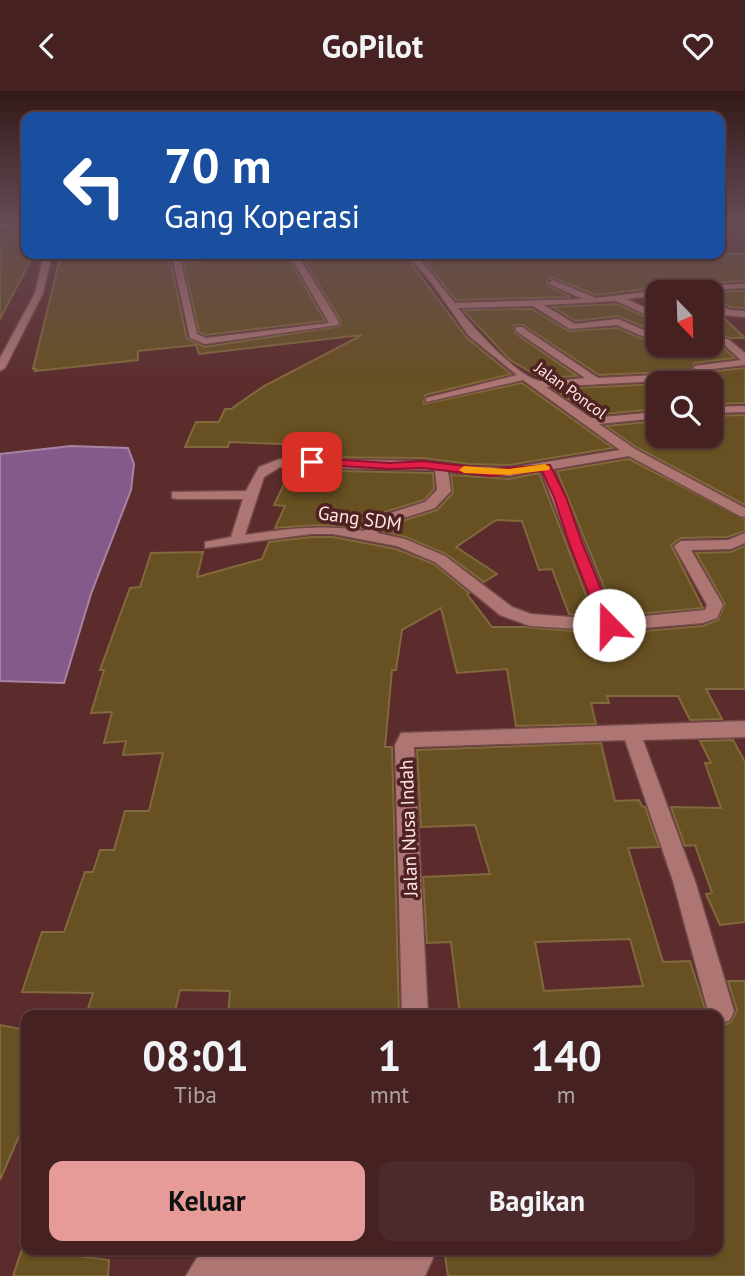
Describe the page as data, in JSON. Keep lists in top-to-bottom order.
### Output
{
  "streets": {
    "street": ["Jalan Poncol", "Gang SDM", "Jalan Nusa Indah"]
  },
  "north": "bottom right",
  "page": {
    "header": "GoPilot",
    "turn": ["70 m", "Gang Koperasi"],
    "eta": [
      "08:01",
      "Tiba",
      "1",
      "mnt",
      "140",
      "m"
    ],
    "buttons": ["Keluar", "Bagikan"]
  }
}
